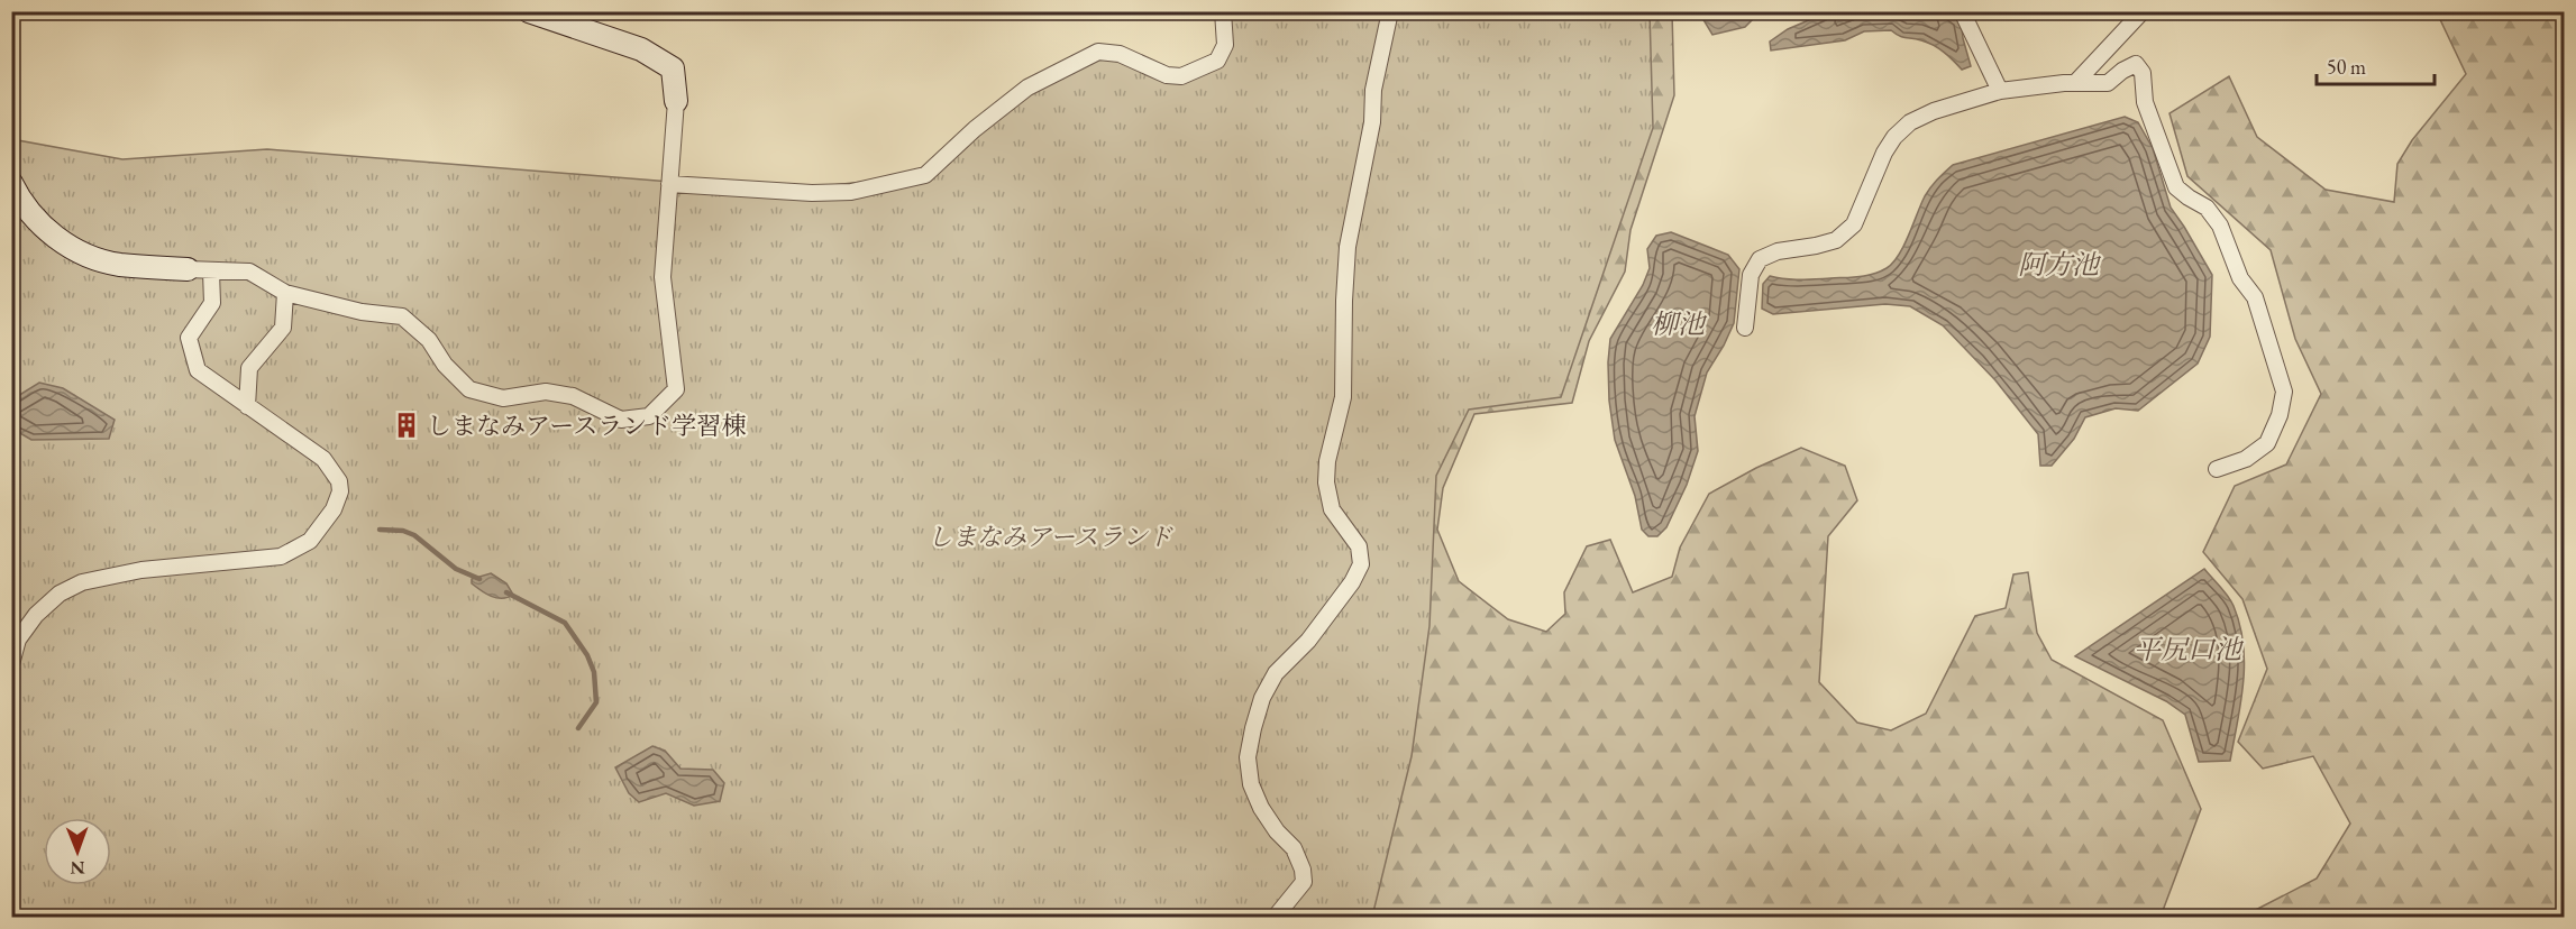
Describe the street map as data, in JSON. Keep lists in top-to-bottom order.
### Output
{
  "water": ["阿方池", "柳池", "平尻口池"],
  "parks": ["しまなみアースランド"],
  "places": {
    "building": ["しまなみアースランド学習棟"]
  },
  "scale_bar": "50 m",
  "north": "bottom"
}
